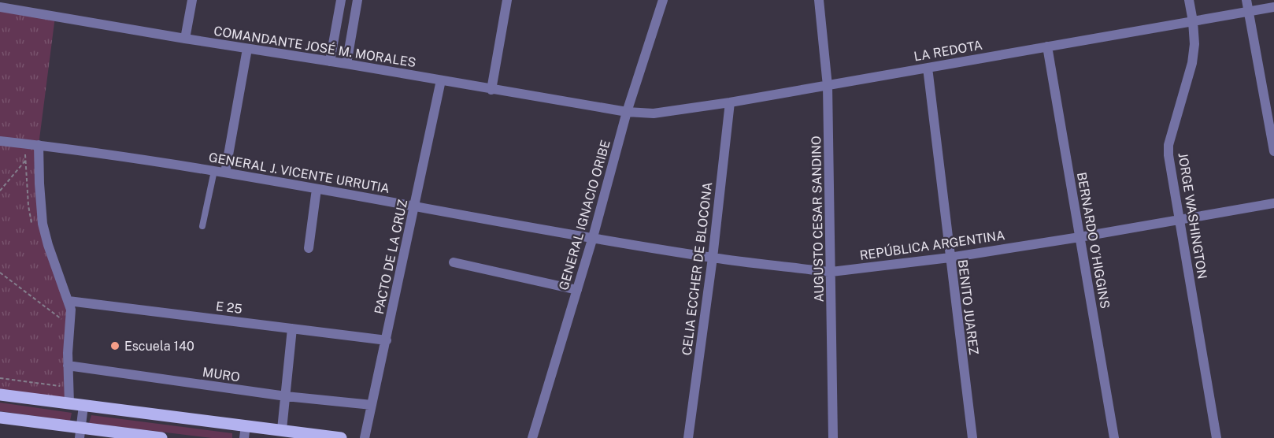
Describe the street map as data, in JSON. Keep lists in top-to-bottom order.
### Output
{
  "streets": {
    "street": [
      "COMANDANTE JOSÉ M. MORALES",
      "LA REDOTA",
      "GENERAL J. VICENTE URRUTIA",
      "GENERAL IGNACIO ORIBE",
      "JORGE WASHINGTON",
      "AUGUSTO CESAR SANDINO",
      "BERNARDO O´HIGGINS",
      "REPÚBLICA ARGENTINA",
      "PACTO DE LA CRUZ",
      "CELIA ECCHER DE BLOCONA",
      "E 25",
      "BENITO JUAREZ",
      "MURO"
    ]
  },
  "crossings": [
    ["COMANDANTE JOSÉ M. MORALES", "LA REDOTA"],
    ["COMANDANTE JOSÉ M. MORALES", "GENERAL IGNACIO ORIBE"],
    ["COMANDANTE JOSÉ M. MORALES", "PACTO DE LA CRUZ"],
    ["LA REDOTA", "GENERAL IGNACIO ORIBE"],
    ["LA REDOTA", "JORGE WASHINGTON"],
    ["LA REDOTA", "AUGUSTO CESAR SANDINO"],
    ["LA REDOTA", "BERNARDO O´HIGGINS"],
    ["LA REDOTA", "CELIA ECCHER DE BLOCONA"],
    ["LA REDOTA", "BENITO JUAREZ"],
    ["GENERAL J. VICENTE URRUTIA", "GENERAL IGNACIO ORIBE"],
    ["GENERAL J. VICENTE URRUTIA", "REPÚBLICA ARGENTINA"],
    ["GENERAL J. VICENTE URRUTIA", "PACTO DE LA CRUZ"],
    ["GENERAL IGNACIO ORIBE", "REPÚBLICA ARGENTINA"],
    ["JORGE WASHINGTON", "REPÚBLICA ARGENTINA"],
    ["AUGUSTO CESAR SANDINO", "REPÚBLICA ARGENTINA"],
    ["BERNARDO O´HIGGINS", "REPÚBLICA ARGENTINA"],
    ["REPÚBLICA ARGENTINA", "CELIA ECCHER DE BLOCONA"],
    ["REPÚBLICA ARGENTINA", "BENITO JUAREZ"],
    ["PACTO DE LA CRUZ", "E 25"],
    ["PACTO DE LA CRUZ", "MURO"]
  ],
  "places": ["Escuela 140"]
}
